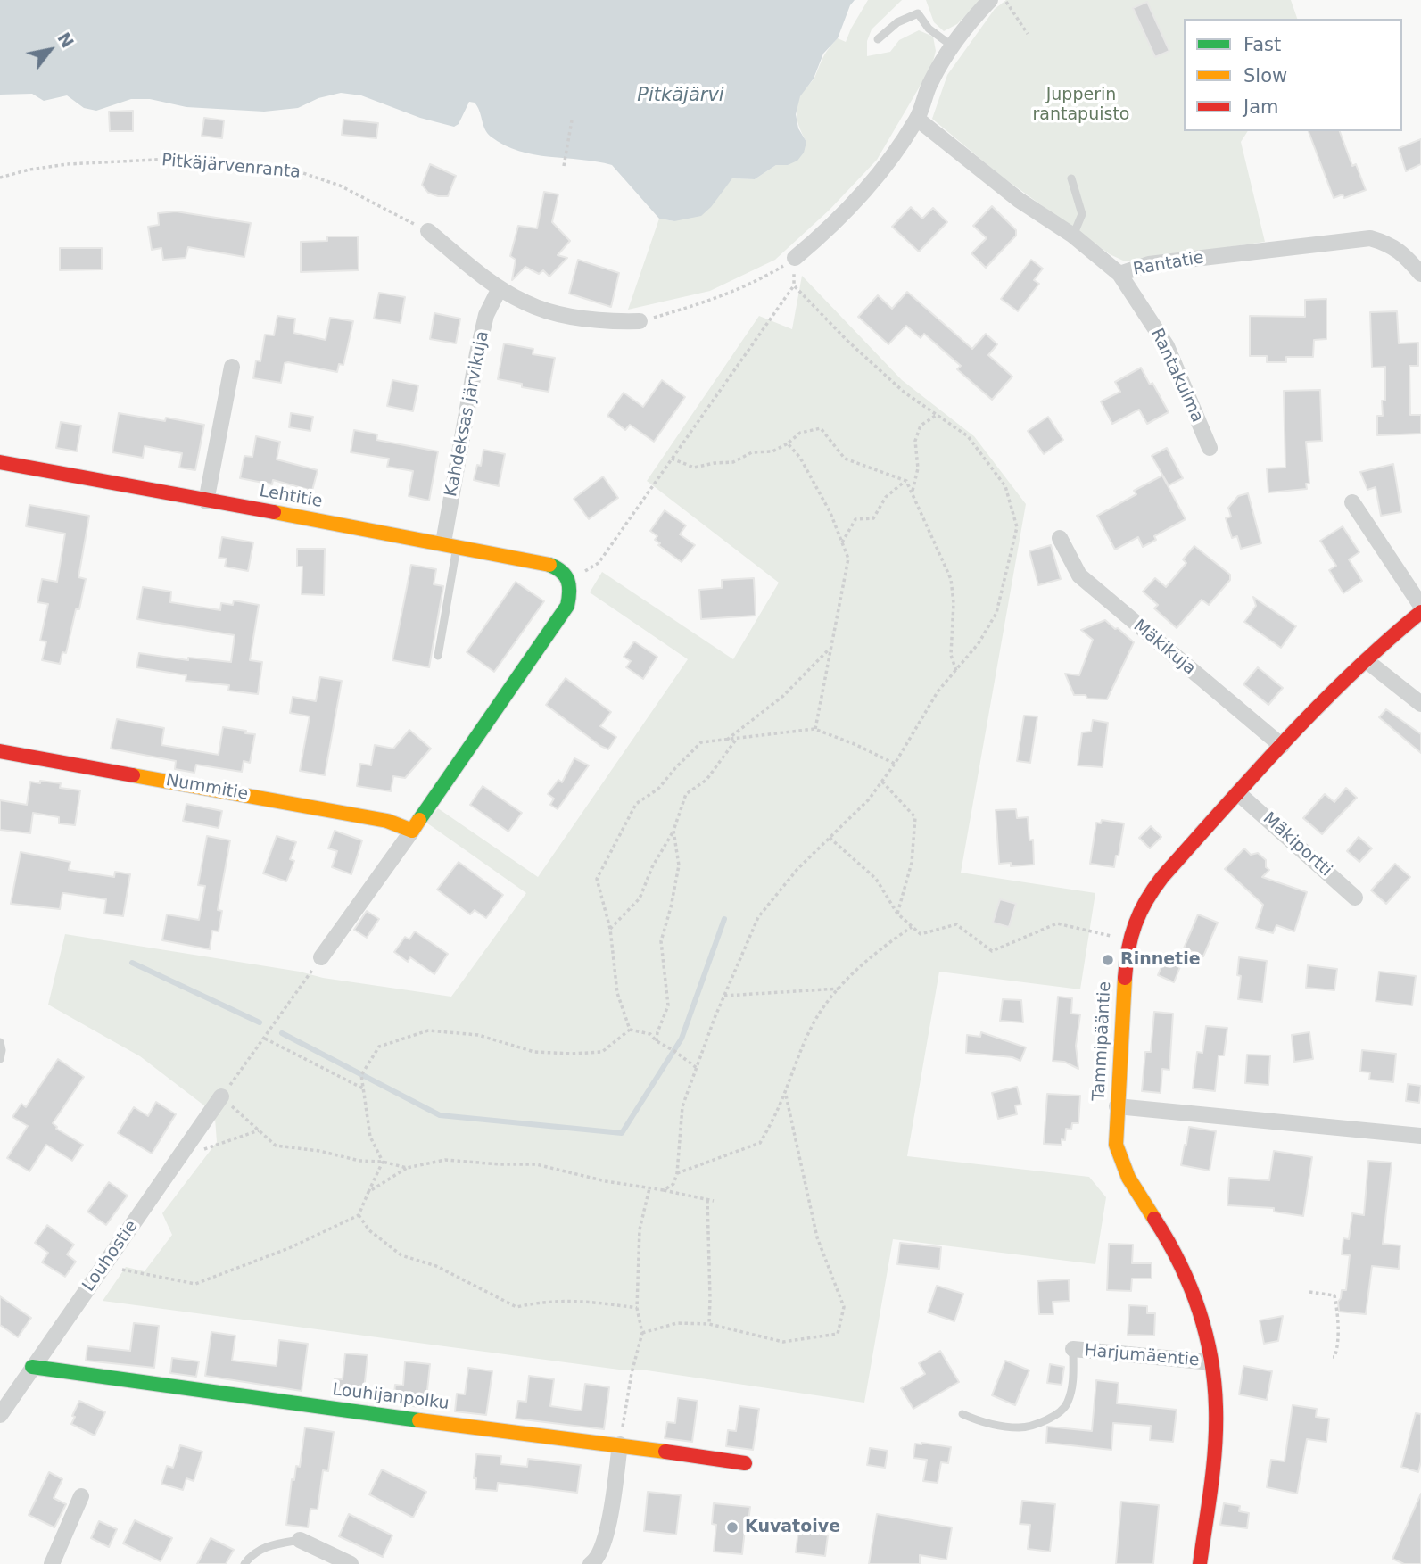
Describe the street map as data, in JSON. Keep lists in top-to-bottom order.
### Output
{
  "streets": {
    "street": [
      "Rantatie",
      "Rantakulma",
      "Kahdeksas järvikuja",
      "Lehtitie",
      "Mäkikuja",
      "Nummitie",
      "Mäkiportti",
      "Tammipääntie",
      "Louhostie",
      "Harjumäentie",
      "Louhijanpolku"
    ],
    "path": ["Pitkäjärvenranta"]
  },
  "crossings": [
    ["Rantatie", "Rantakulma"],
    ["Kahdeksas järvikuja", "Lehtitie"],
    ["Mäkikuja", "Tammipääntie"],
    ["Mäkiportti", "Tammipääntie"],
    ["Tammipääntie", "Harjumäentie"],
    ["Louhostie", "Louhijanpolku"]
  ],
  "water": ["Pitkäjärvi"],
  "parks": ["Jupperin rantapuisto"],
  "places": ["Rinnetie", "Kuvatoive"],
  "legend": ["Fast", "Slow", "Jam"],
  "north": "top right"
}
